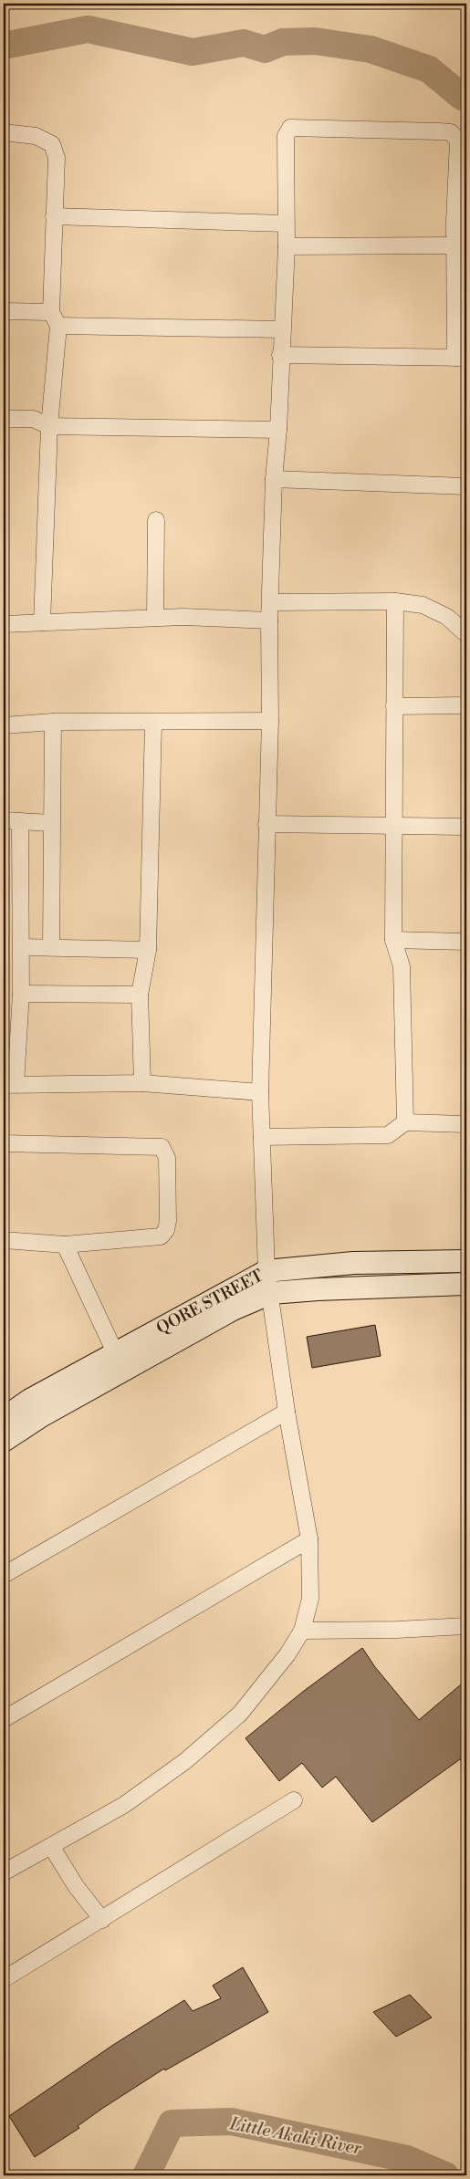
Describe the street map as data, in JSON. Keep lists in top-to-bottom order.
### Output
{
  "streets": {
    "street": ["QORE STREET"]
  },
  "water": ["Little Akaki River"]
}
